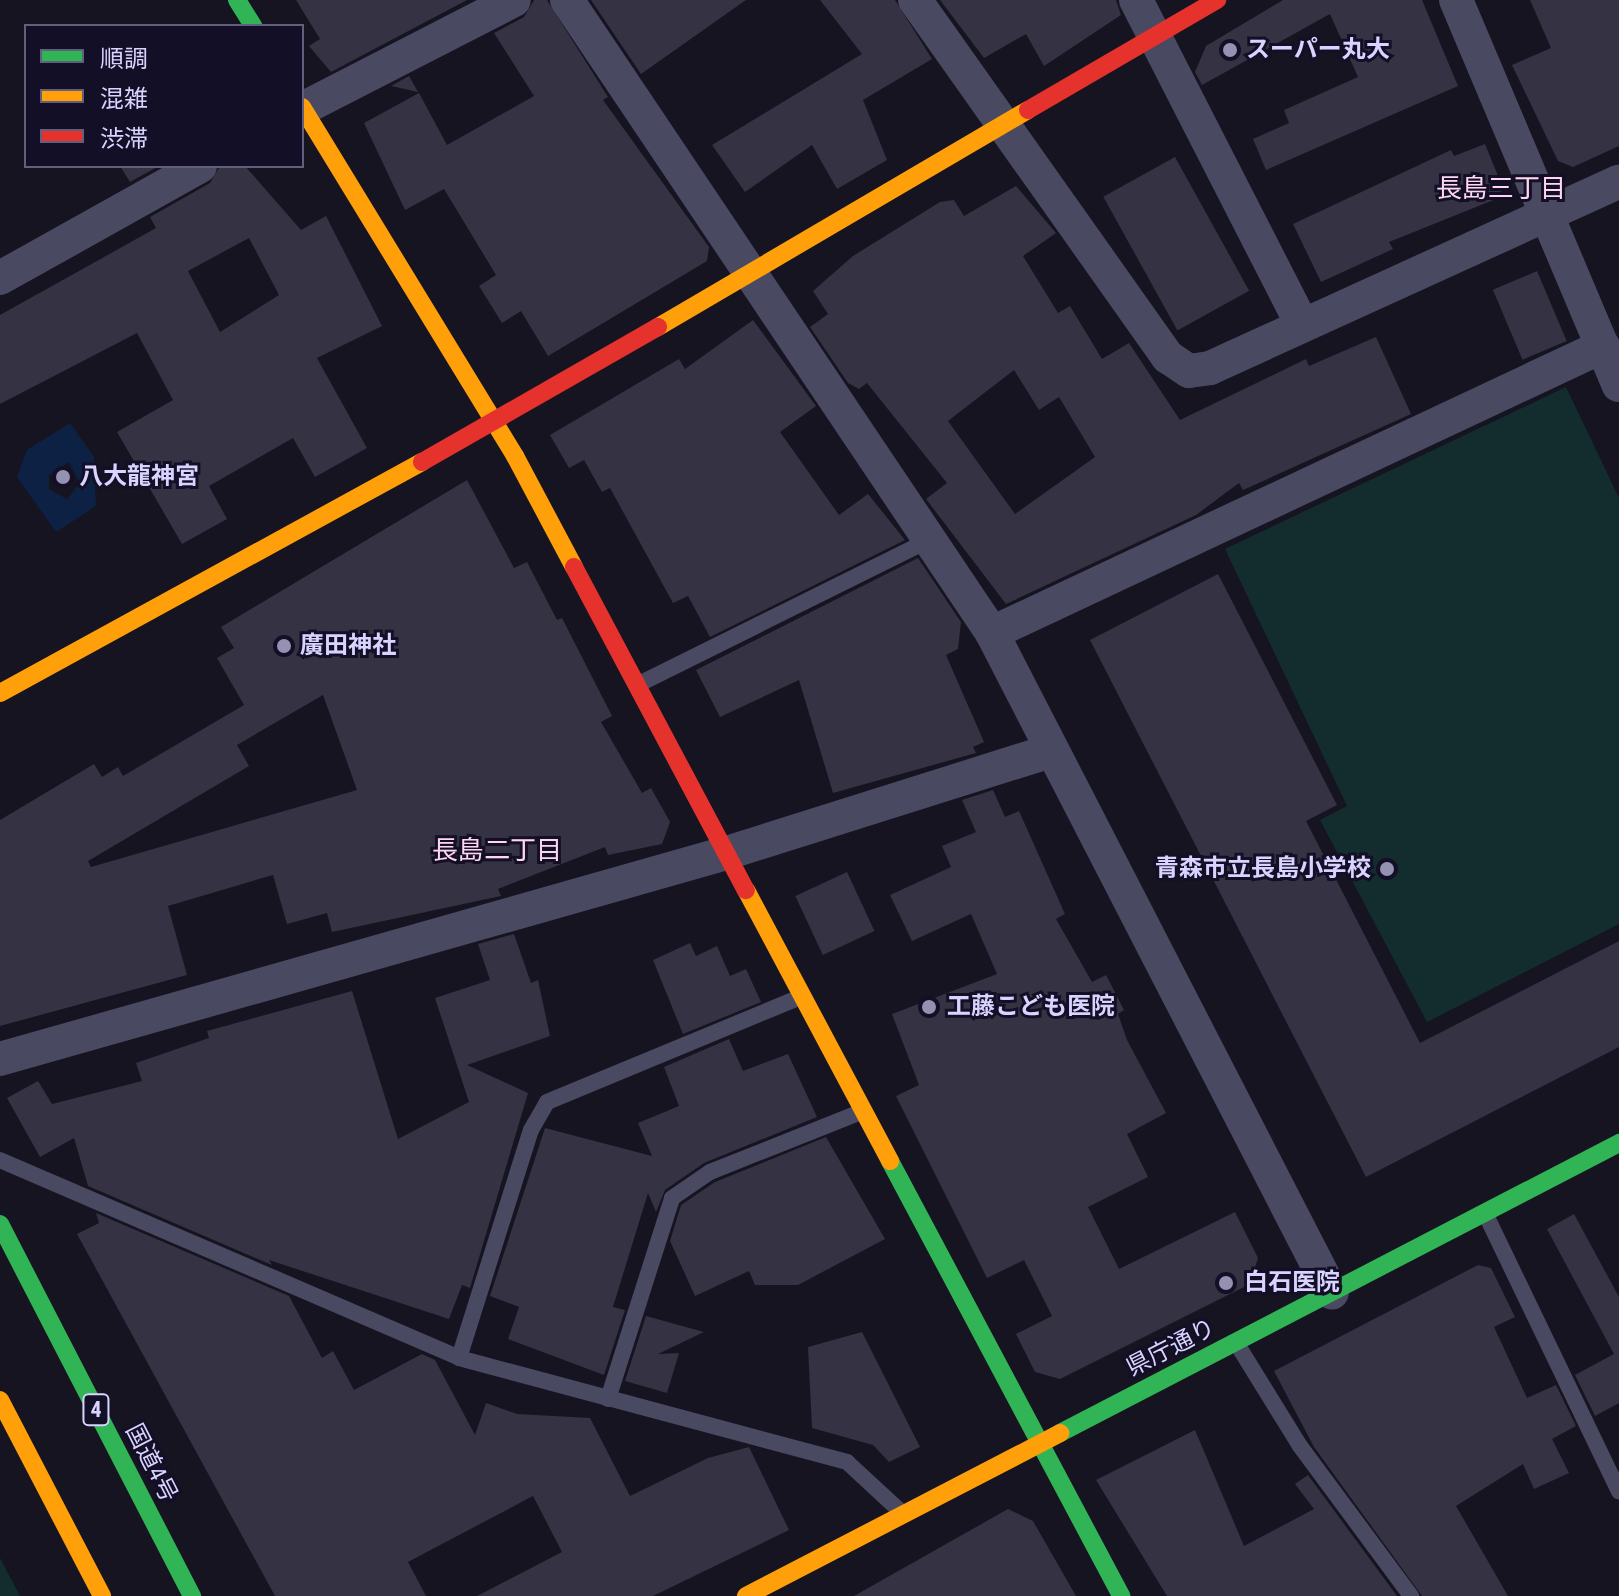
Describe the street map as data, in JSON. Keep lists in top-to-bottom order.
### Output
{
  "streets": {
    "main road": ["県庁通り", "4", "国道4号"]
  },
  "districts": ["長島三丁目", "長島二丁目"],
  "places": [
    "スーパー丸大",
    "八大龍神宮",
    "廣田神社",
    "青森市立長島小学校",
    "工藤こども医院",
    "白石医院"
  ],
  "legend": ["順調", "混雑", "渋滞"]
}
